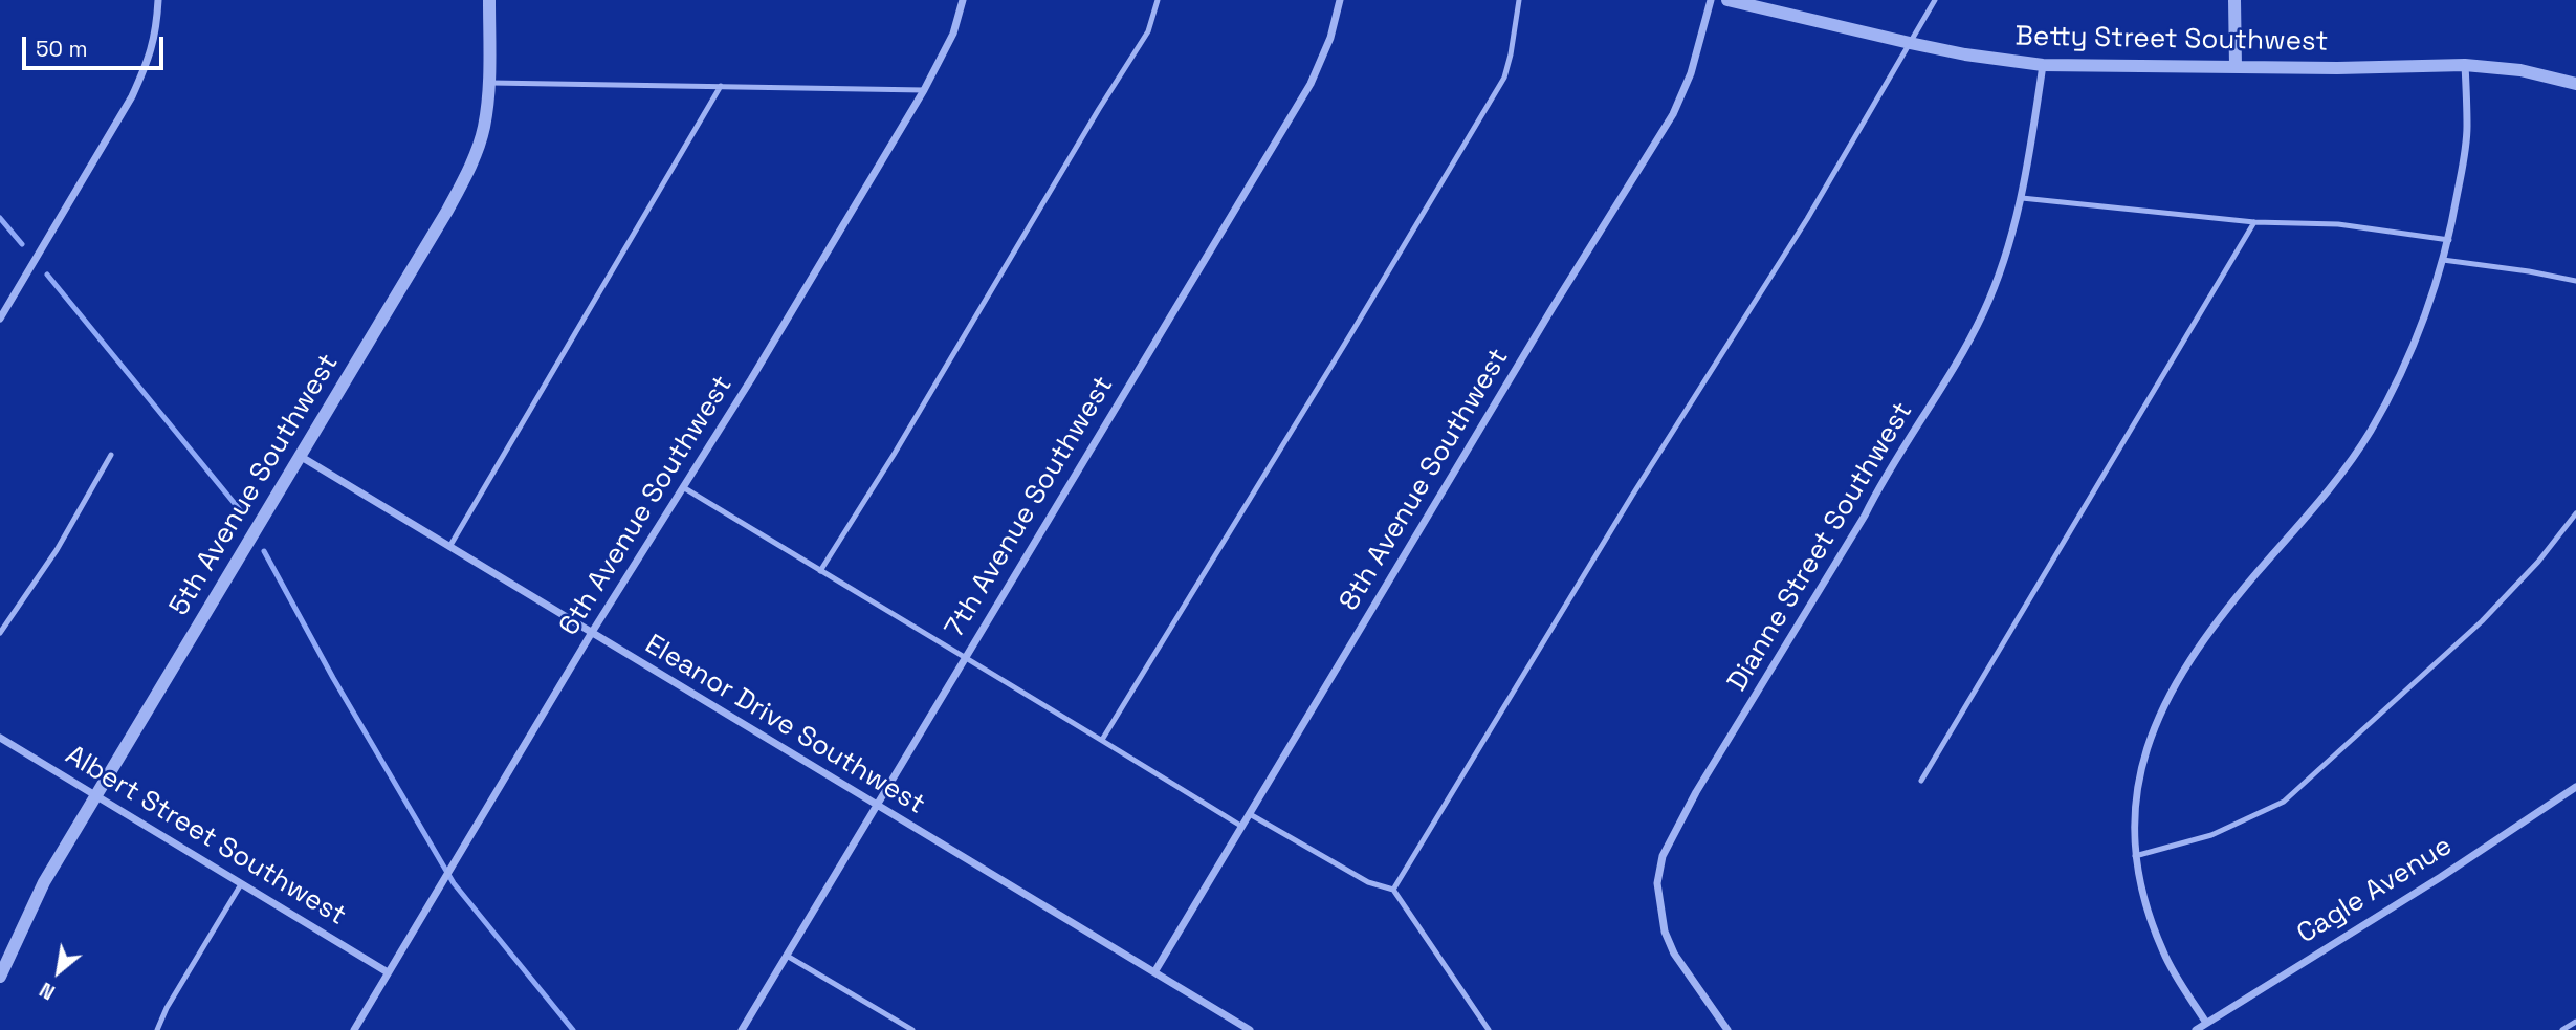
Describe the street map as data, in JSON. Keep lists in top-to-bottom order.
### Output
{
  "streets": {
    "street": [
      "Betty Street Southwest",
      "8th Avenue Southwest",
      "5th Avenue Southwest",
      "6th Avenue Southwest",
      "7th Avenue Southwest",
      "Dianne Street Southwest",
      "Eleanor Drive Southwest",
      "Albert Street Southwest",
      "Cagle Avenue"
    ]
  },
  "crossings": [
    ["Betty Street Southwest", "Dianne Street Southwest"],
    ["8th Avenue Southwest", "Eleanor Drive Southwest"],
    ["5th Avenue Southwest", "Eleanor Drive Southwest"],
    ["5th Avenue Southwest", "Albert Street Southwest"],
    ["6th Avenue Southwest", "Eleanor Drive Southwest"],
    ["6th Avenue Southwest", "Albert Street Southwest"],
    ["7th Avenue Southwest", "Eleanor Drive Southwest"]
  ],
  "scale_bar": "50 m",
  "north": "bottom left"
}
